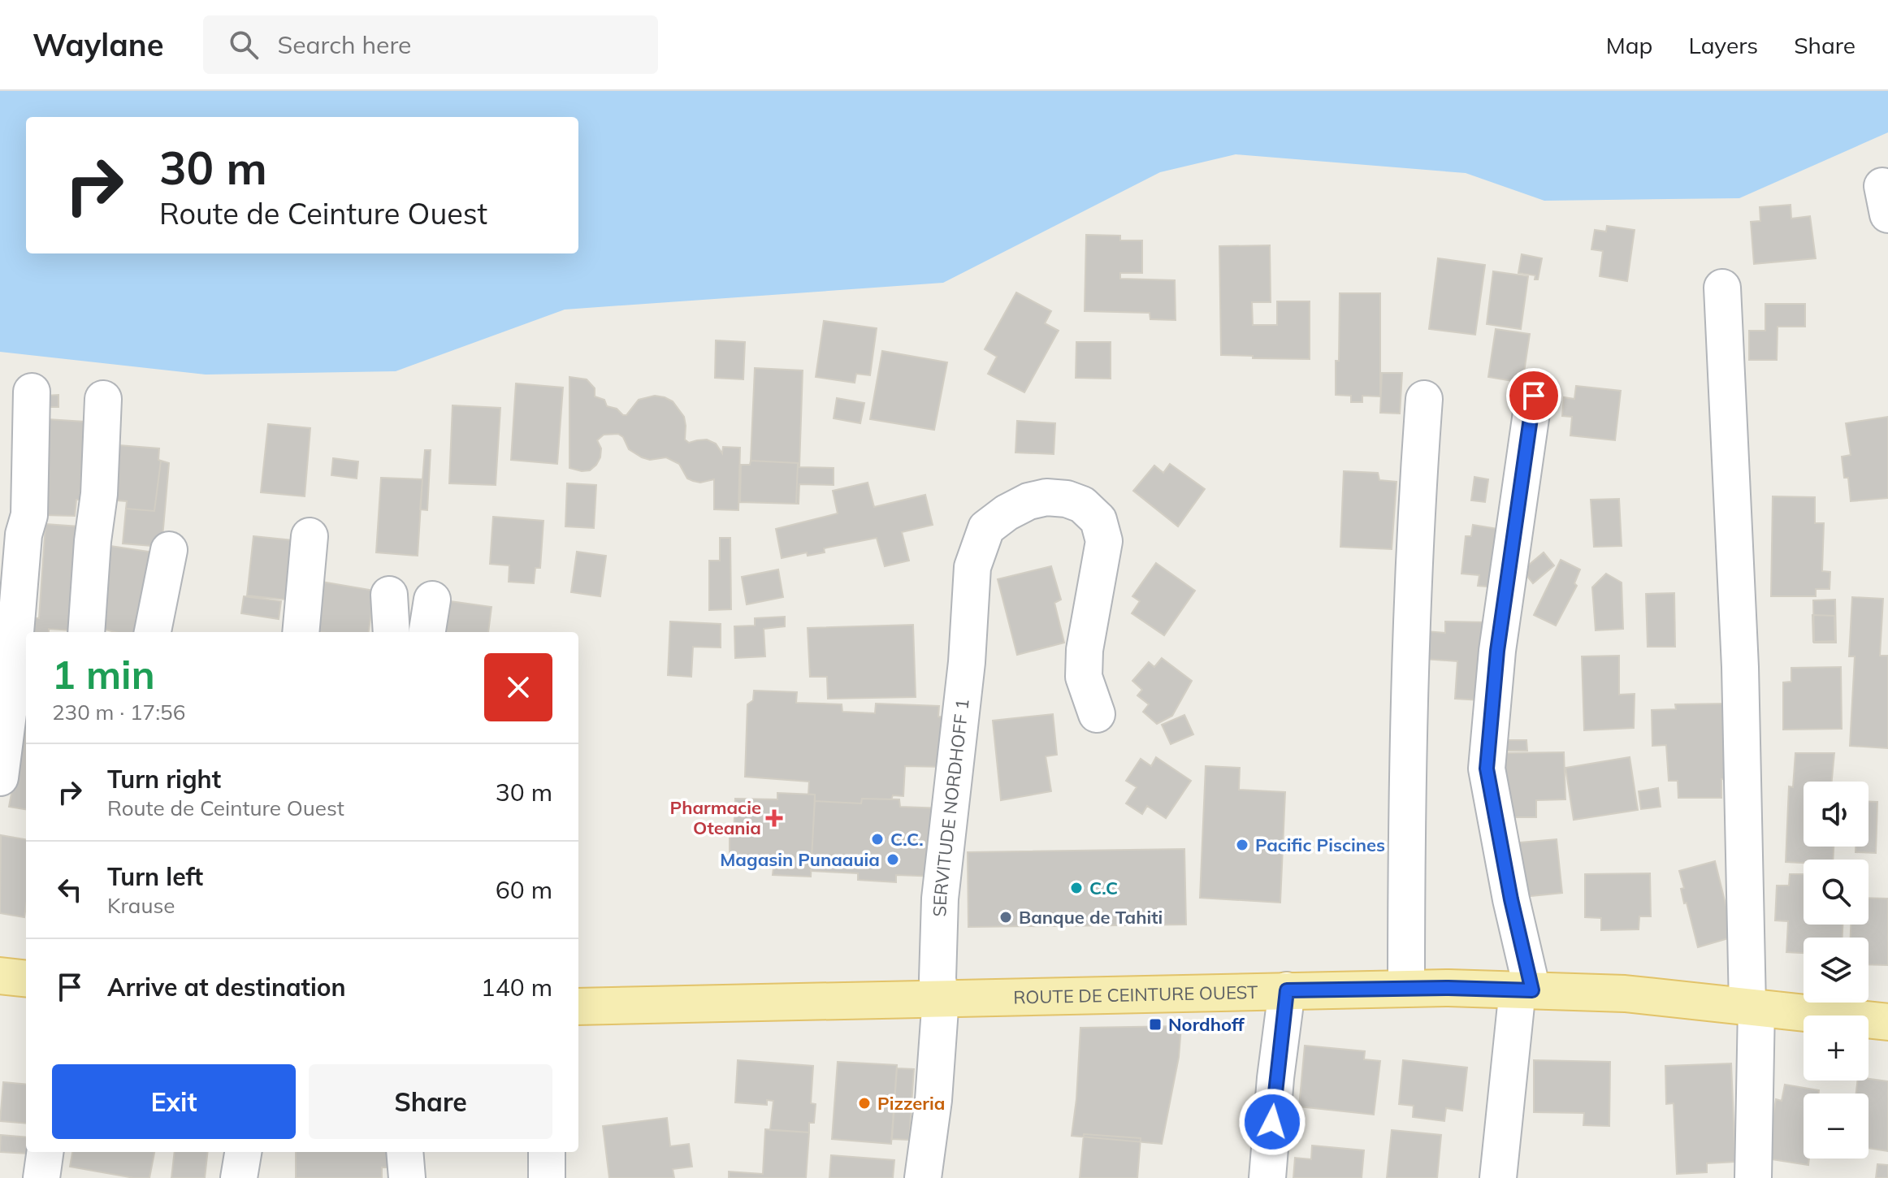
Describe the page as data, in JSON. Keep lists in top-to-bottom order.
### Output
{
  "streets": {
    "main road": ["ROUTE DE CEINTURE OUEST"],
    "street": ["SERVITUDE NORDHOFF 1"]
  },
  "crossings": [
    ["SERVITUDE NORDHOFF 1", "ROUTE DE CEINTURE OUEST"]
  ],
  "places": {
    "health": ["Pharmacie Oteania"],
    "other": [
      "C.C.",
      "Pacific Piscines",
      "Magasin Punaauia",
      "C.C",
      "Banque de Tahiti",
      "Pizzeria"
    ],
    "transit": ["Nordhoff"]
  },
  "page": {
    "header": "Waylane",
    "search": "Search here",
    "nav": ["Map", "Layers", "Share"],
    "turn": ["30 m", "Route de Ceinture Ouest"],
    "heading": ["1 min", "230 m · 17:56"],
    "list": [
      {
        "name": "Turn right",
        "note": "Route de Ceinture Ouest",
        "value": "30 m"
      },
      {
        "name": "Turn left",
        "note": "Krause",
        "value": "60 m"
      },
      {
        "name": "Arrive at destination",
        "value": "140 m"
      }
    ],
    "map_buttons": ["+", "−"],
    "buttons": ["Exit", "Share"]
  }
}
